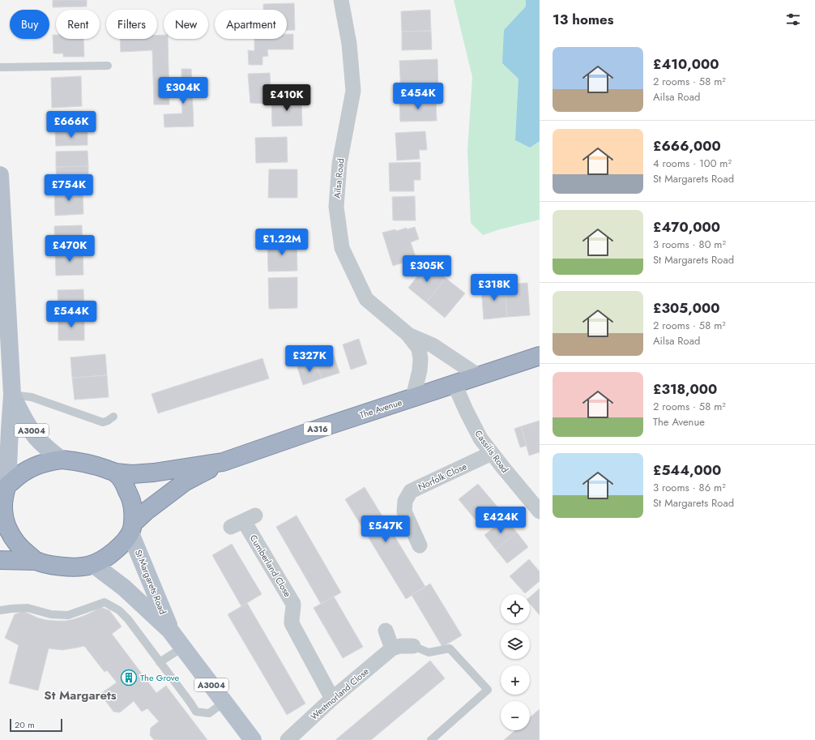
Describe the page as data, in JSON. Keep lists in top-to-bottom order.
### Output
{
  "streets": {
    "highway": ["The Avenue", "A316"],
    "main road": ["A3004", "St Margarets Road"],
    "street": [
      "Ailsa Road",
      "Cassilis Road",
      "Norfolk Close",
      "Cumberland Close",
      "Westmorland Close"
    ]
  },
  "crossings": [
    ["Ailsa Road", "The Avenue"],
    ["The Avenue", "A3004"],
    ["The Avenue", "Cassilis Road"],
    ["The Avenue", "St Margarets Road"],
    ["Cassilis Road", "Norfolk Close"],
    ["Cumberland Close", "Westmorland Close"]
  ],
  "districts": ["St Margarets"],
  "places": {
    "building": ["The Grove"]
  },
  "scale_bar": "20 m",
  "page": {
    "heading": "13 homes",
    "chip": [
      "Buy",
      "Rent",
      "Filters",
      "New",
      "Apartment"
    ],
    "list": [
      {
        "name": "£410,000",
        "note": "2 rooms · 58 m² · Ailsa Road"
      },
      {
        "name": "£666,000",
        "note": "4 rooms · 100 m² · St Margarets Road"
      },
      {
        "name": "£470,000",
        "note": "3 rooms · 80 m² · St Margarets Road"
      },
      {
        "name": "£305,000",
        "note": "2 rooms · 58 m² · Ailsa Road"
      },
      {
        "name": "£318,000",
        "note": "2 rooms · 58 m² · The Avenue"
      },
      {
        "name": "£544,000",
        "note": "3 rooms · 86 m² · St Margarets Road"
      }
    ],
    "price": [
      "£304K",
      "£454K",
      "£410K",
      "£666K",
      "£754K",
      "£1.22M",
      "£470K",
      "£305K",
      "£318K",
      "£544K",
      "£327K",
      "£424K",
      "£547K"
    ],
    "map_buttons": ["+", "−"],
    "scale": "20 m"
  }
}
